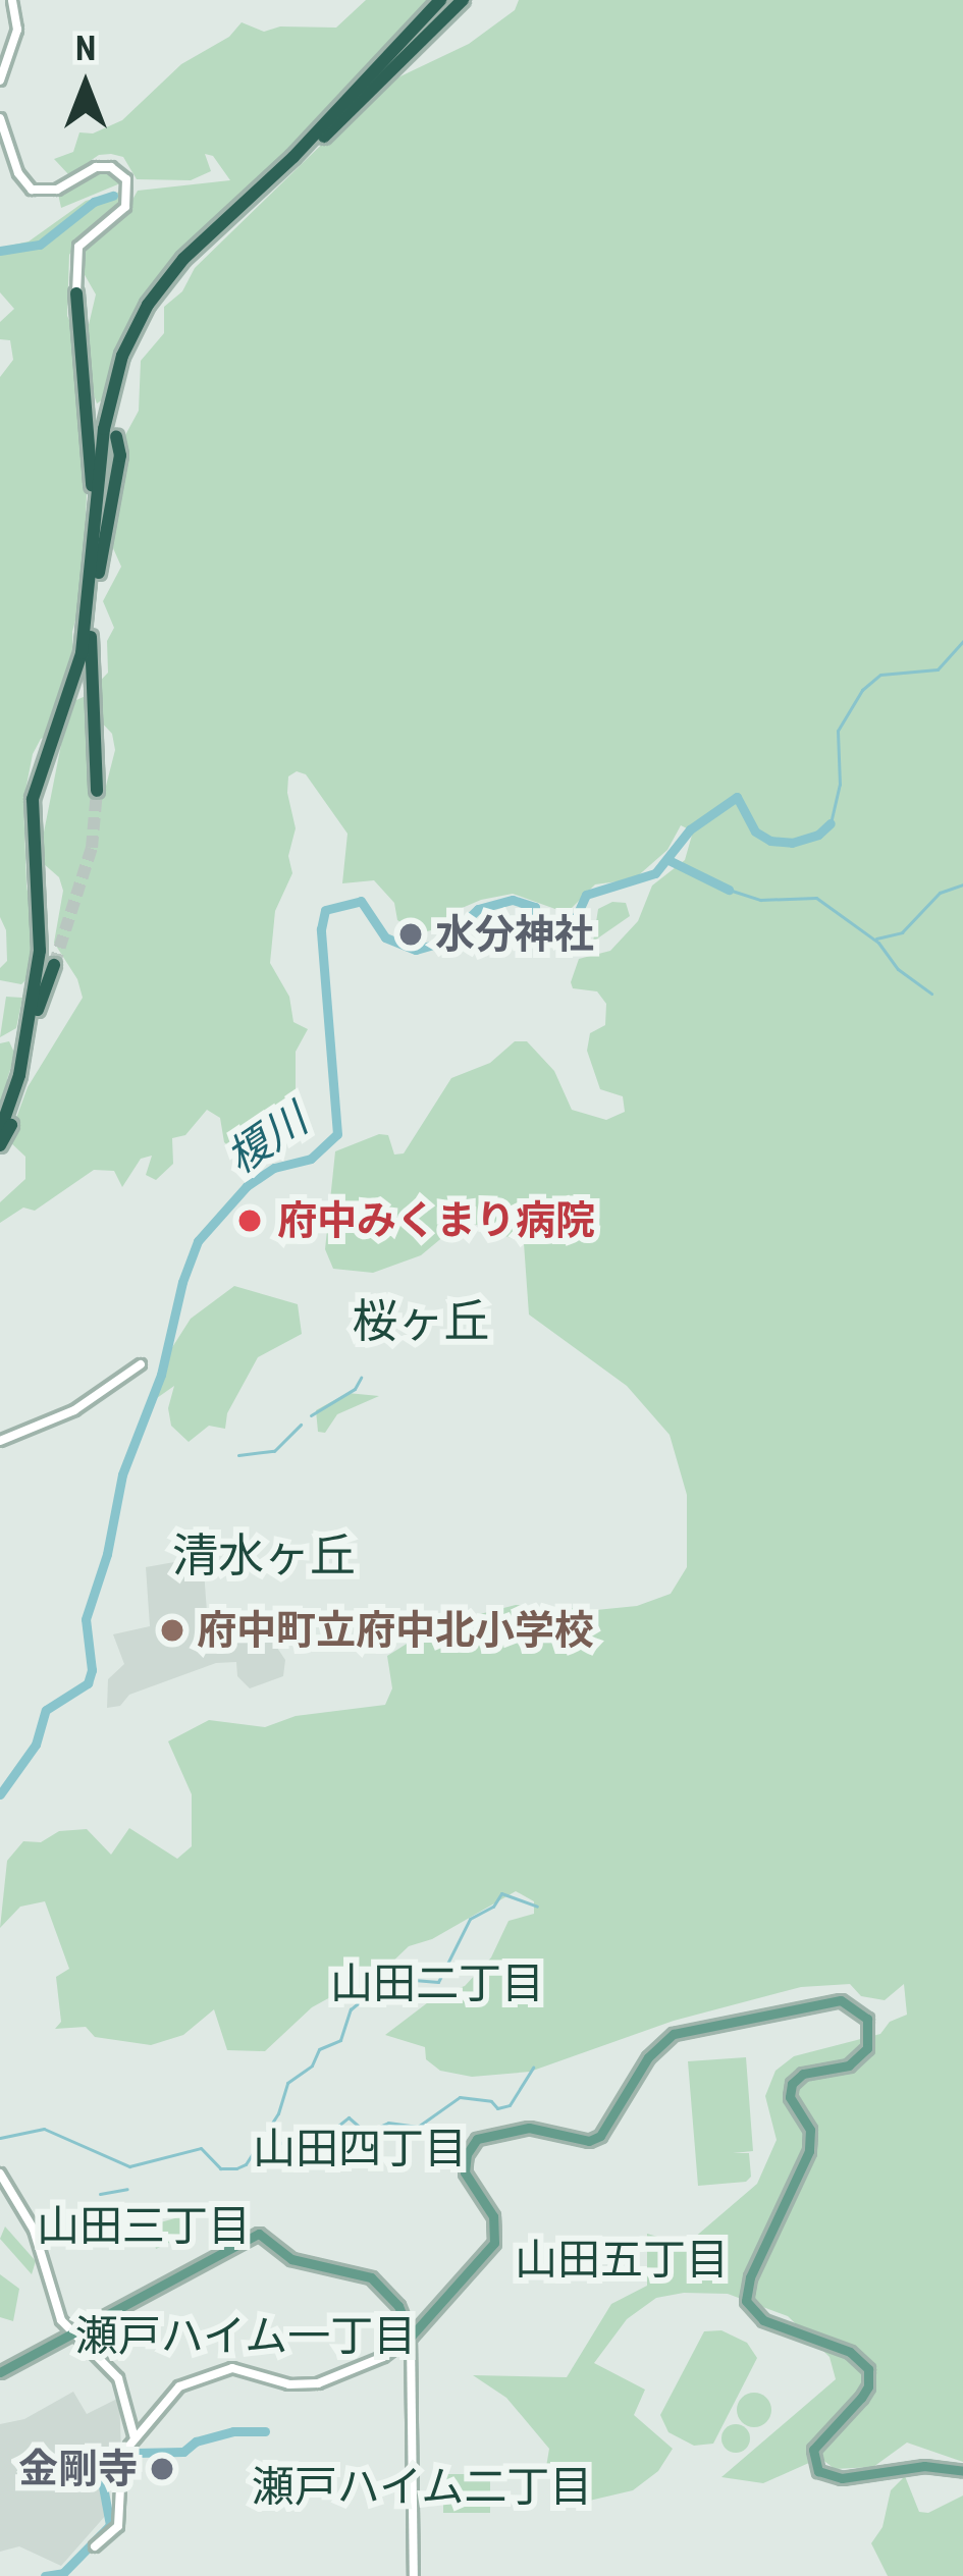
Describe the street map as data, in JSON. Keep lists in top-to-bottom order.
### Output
{
  "districts": [
    "桜ヶ丘",
    "清水ヶ丘",
    "山田二丁目",
    "山田四丁目",
    "山田三丁目",
    "山田五丁目",
    "瀬戸ハイム一丁目",
    "瀬戸ハイム二丁目"
  ],
  "water": ["榎川"],
  "places": [
    "水分神社",
    "府中みくまり病院",
    "府中町立府中北小学校",
    "金剛寺"
  ],
  "north": "top"
}
